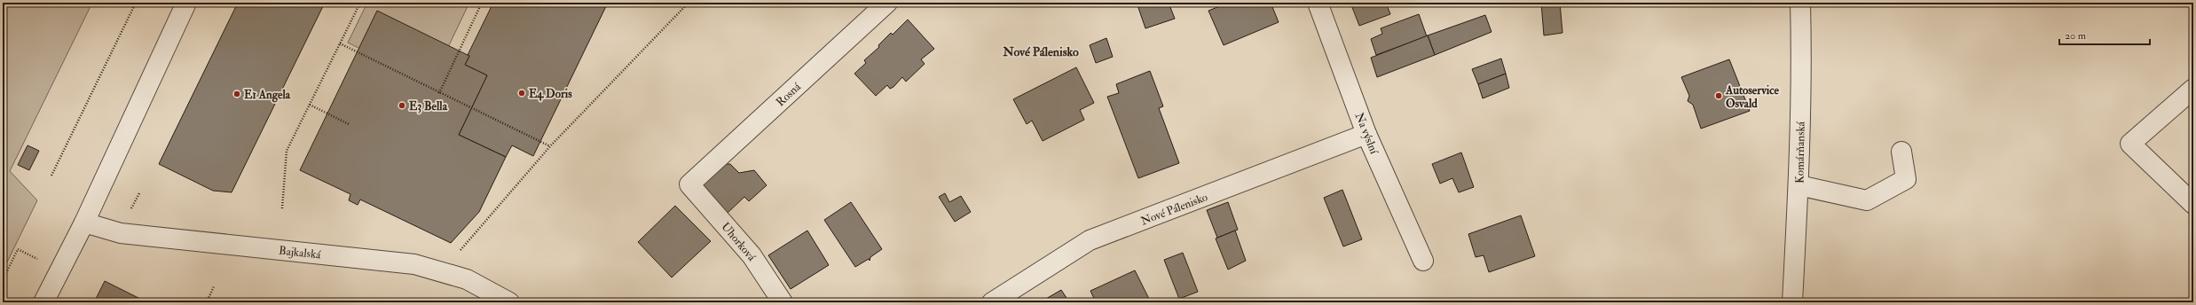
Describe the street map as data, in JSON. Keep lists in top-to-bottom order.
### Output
{
  "streets": {
    "street": [
      "Rosná",
      "Na výslní",
      "Komárňanská",
      "Nové Pálenisko",
      "Uhorková",
      "Bajkalská"
    ]
  },
  "crossings": [
    ["Rosná", "Uhorková"],
    ["Na výslní", "Nové Pálenisko"]
  ],
  "districts": ["Nové Pálenisko"],
  "places": [
    "E4 Doris",
    "E1 Angela",
    "Autoservice Osvald",
    "E3 Bella"
  ],
  "scale_bar": "20 m"
}
